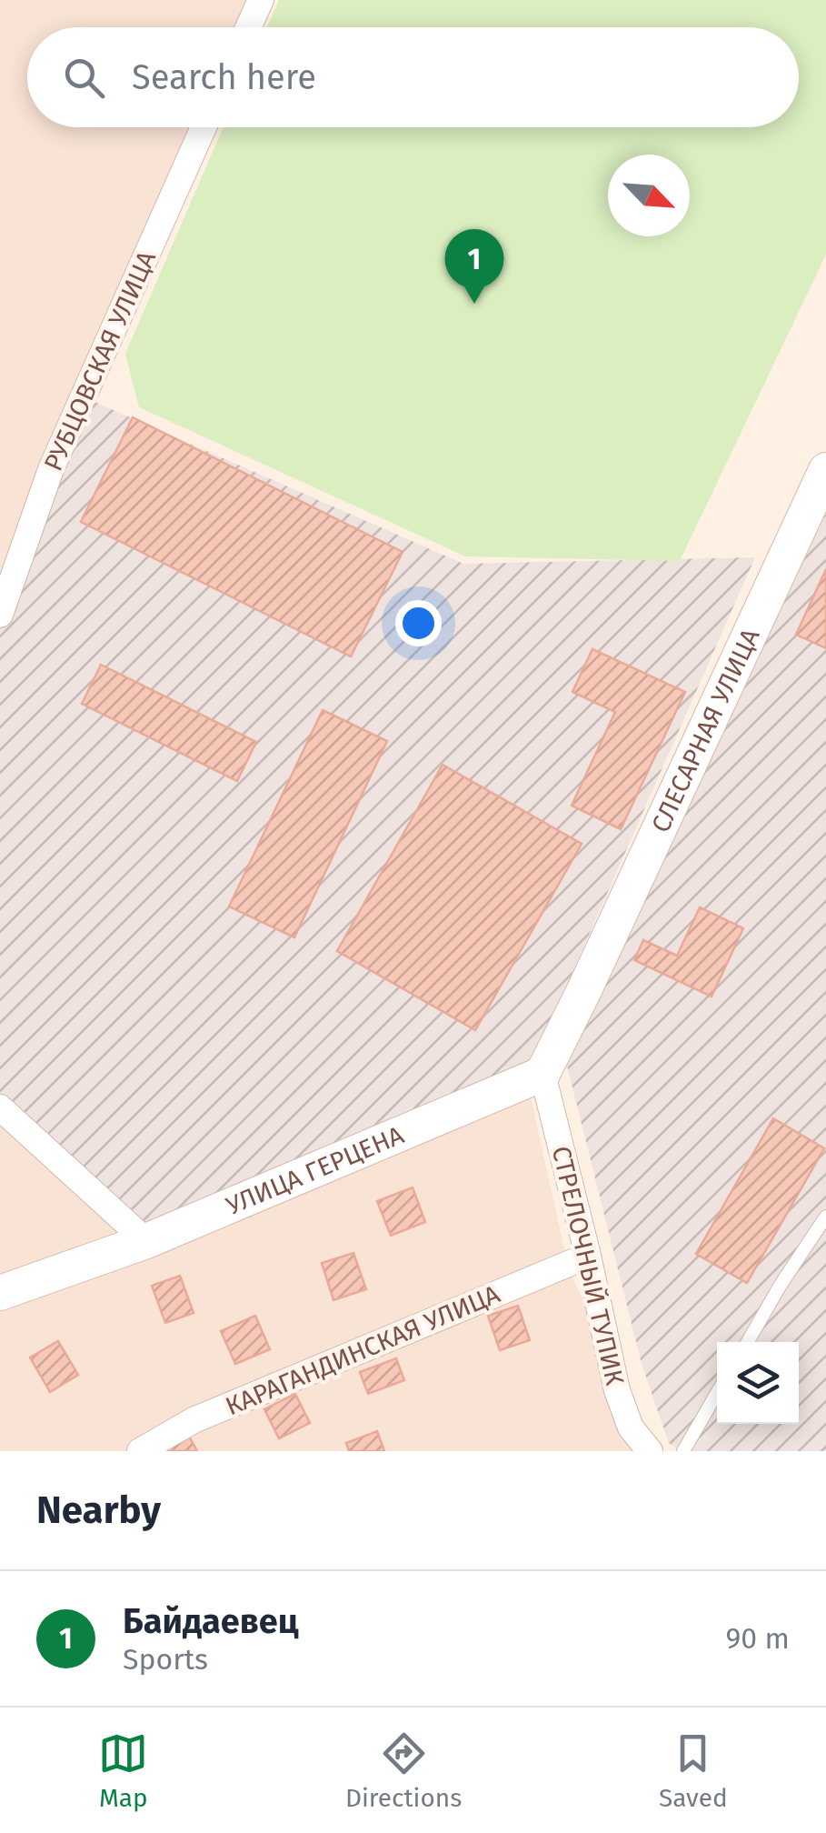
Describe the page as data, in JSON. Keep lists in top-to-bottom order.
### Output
{
  "streets": {
    "main road": ["СЛЕСАРНАЯ УЛИЦА", "УЛИЦА ГЕРЦЕНА"],
    "street": ["РУБЦОВСКАЯ УЛИЦА", "СТРЕЛОЧНЫЙ ТУПИК", "КАРАГАНДИНСКАЯ УЛИЦА"]
  },
  "crossings": [
    ["СЛЕСАРНАЯ УЛИЦА", "УЛИЦА ГЕРЦЕНА"],
    ["СЛЕСАРНАЯ УЛИЦА", "СТРЕЛОЧНЫЙ ТУПИК"],
    ["УЛИЦА ГЕРЦЕНА", "СТРЕЛОЧНЫЙ ТУПИК"],
    ["СТРЕЛОЧНЫЙ ТУПИК", "КАРАГАНДИНСКАЯ УЛИЦА"]
  ],
  "north": "bottom right",
  "page": {
    "search": "Search here",
    "pins": "1",
    "heading": "Nearby",
    "list": [
      {
        "mark": "1",
        "name": "Байдаевец",
        "note": "Sports",
        "value": "90 m"
      }
    ],
    "nav": ["Map", "Directions", "Saved"]
  }
}
